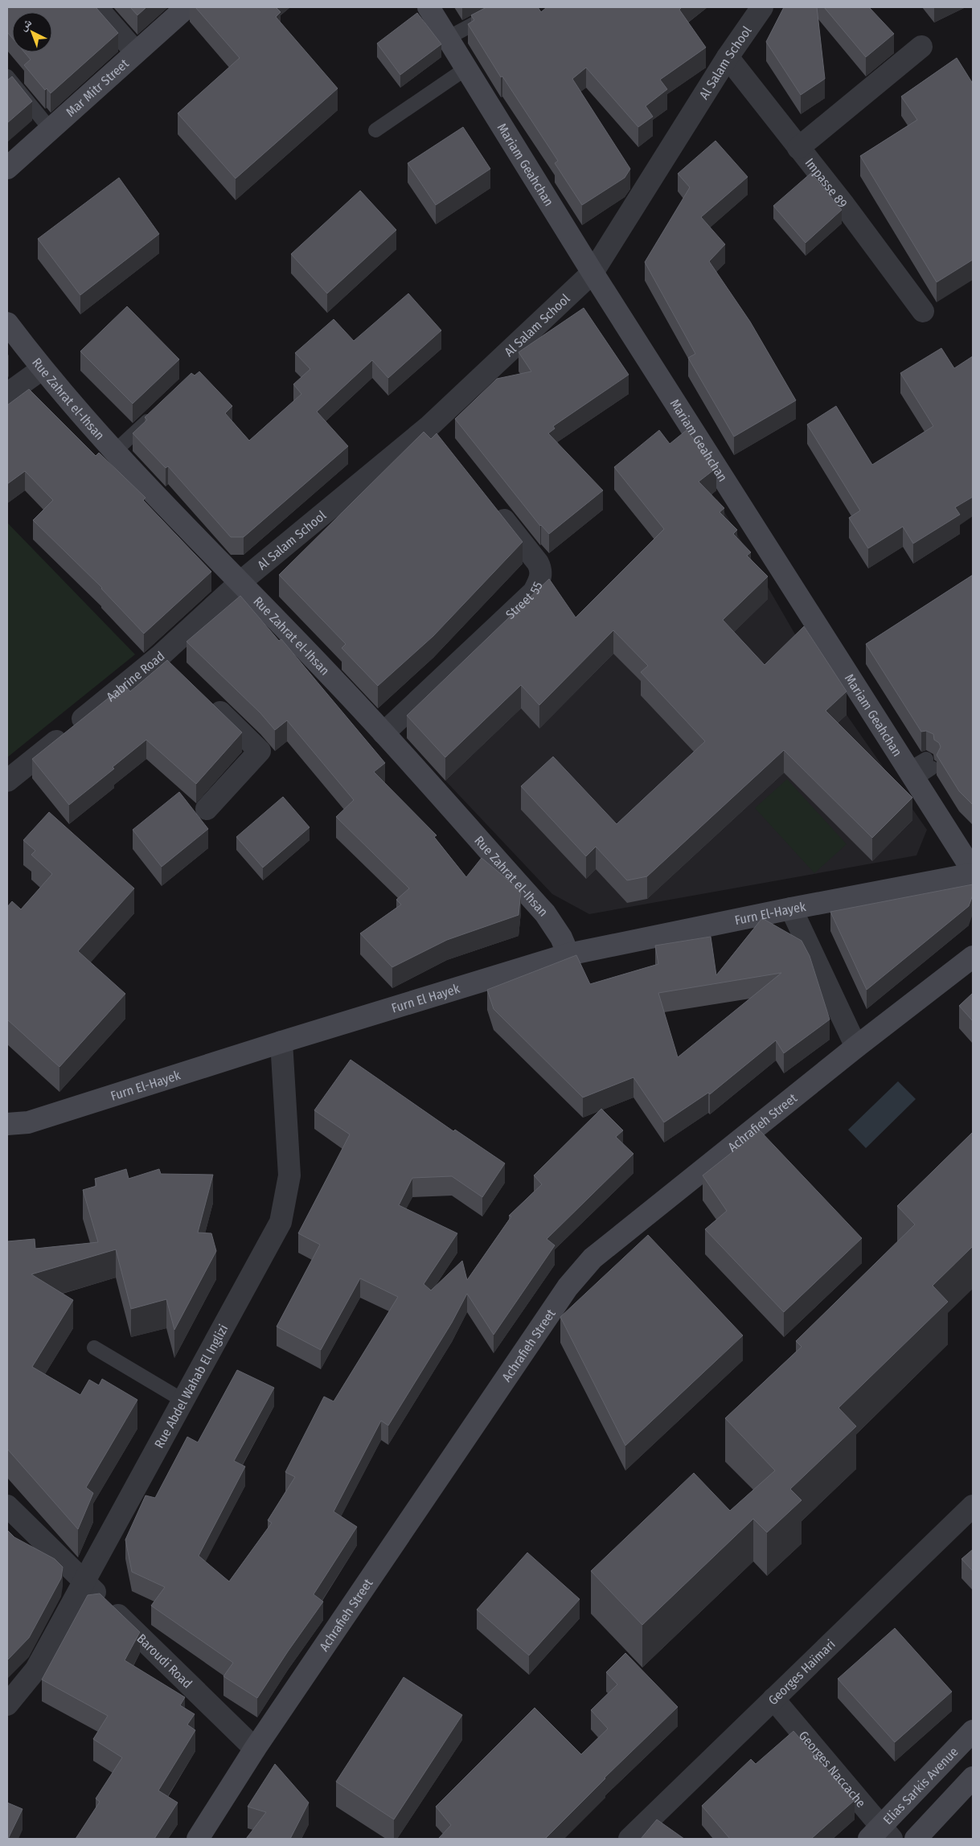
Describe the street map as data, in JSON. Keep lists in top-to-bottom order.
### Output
{
  "streets": {
    "street": [
      "Al Salam School",
      "Mar Mitr Street",
      "Mariam Geahchan",
      "Impasse 89",
      "Rue Zahrat el-Ihsan",
      "Street 55",
      "Aabrine Road",
      "Furn El-Hayek",
      "Furn El Hayek",
      "Achrafieh Street",
      "Rue Abdel Wahab El Inglizi",
      "Baroudi Road",
      "Georges Haïmari",
      "Georges Naccache",
      "Elias Sarkis Avenue"
    ]
  },
  "crossings": [
    ["Al Salam School", "Mariam Geahchan"],
    ["Al Salam School", "Impasse 89"],
    ["Al Salam School", "Rue Zahrat el-Ihsan"],
    ["Al Salam School", "Aabrine Road"],
    ["Mariam Geahchan", "Furn El-Hayek"],
    ["Rue Zahrat el-Ihsan", "Street 55"],
    ["Rue Zahrat el-Ihsan", "Aabrine Road"],
    ["Rue Zahrat el-Ihsan", "Furn El-Hayek"],
    ["Rue Zahrat el-Ihsan", "Furn El Hayek"],
    ["Furn El-Hayek", "Furn El Hayek"],
    ["Furn El-Hayek", "Rue Abdel Wahab El Inglizi"],
    ["Furn El Hayek", "Rue Abdel Wahab El Inglizi"],
    ["Achrafieh Street", "Baroudi Road"],
    ["Rue Abdel Wahab El Inglizi", "Baroudi Road"],
    ["Georges Haïmari", "Georges Naccache"],
    ["Georges Naccache", "Elias Sarkis Avenue"]
  ],
  "north": "top left"
}
